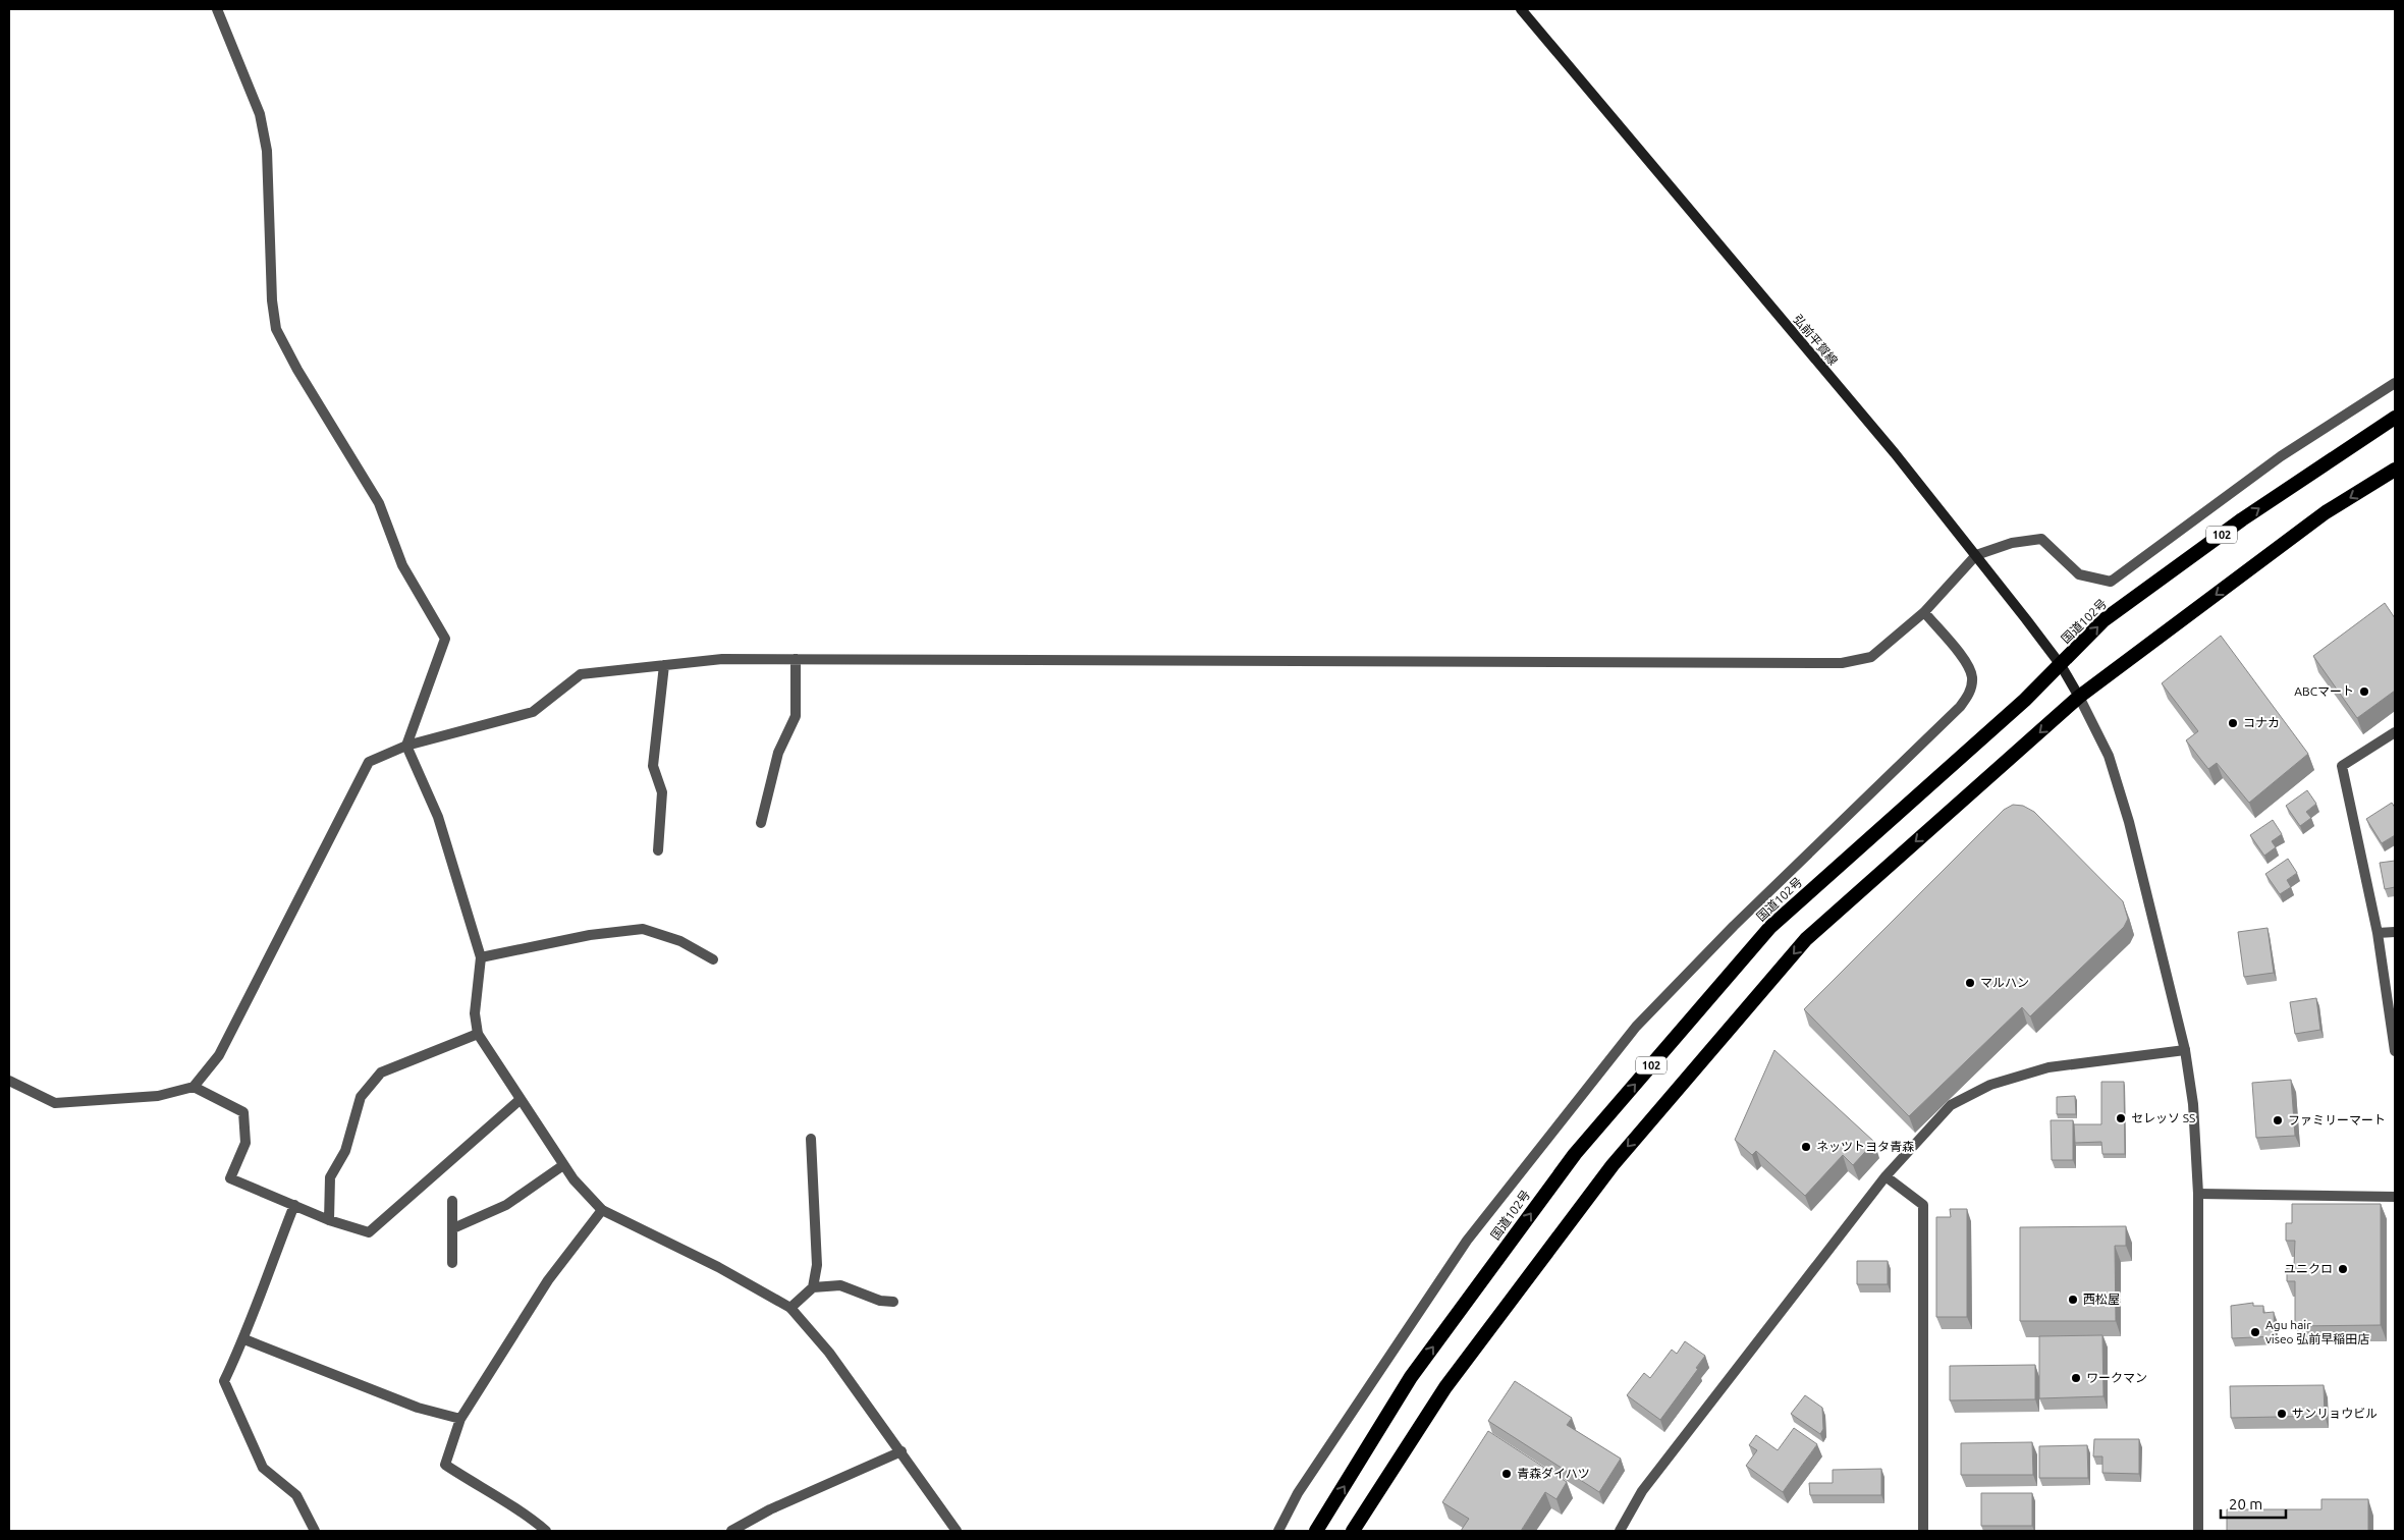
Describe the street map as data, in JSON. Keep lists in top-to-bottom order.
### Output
{
  "streets": {
    "highway": ["102", "国道102号"],
    "main road": ["弘前平賀線"]
  },
  "crossings": [
    ["弘前平賀線", "102"],
    ["弘前平賀線", "国道102号"]
  ],
  "places": [
    "ABCマート",
    "コナカ",
    "マルハン",
    "セレッソ SS",
    "ファミリーマート",
    "ネッツトヨタ青森",
    "ユニクロ",
    "西松屋",
    "Agu hair viseo 弘前早稲田店",
    "ワークマン",
    "サンリョウビル",
    "青森ダイハツ"
  ],
  "scale_bar": "20 m"
}
